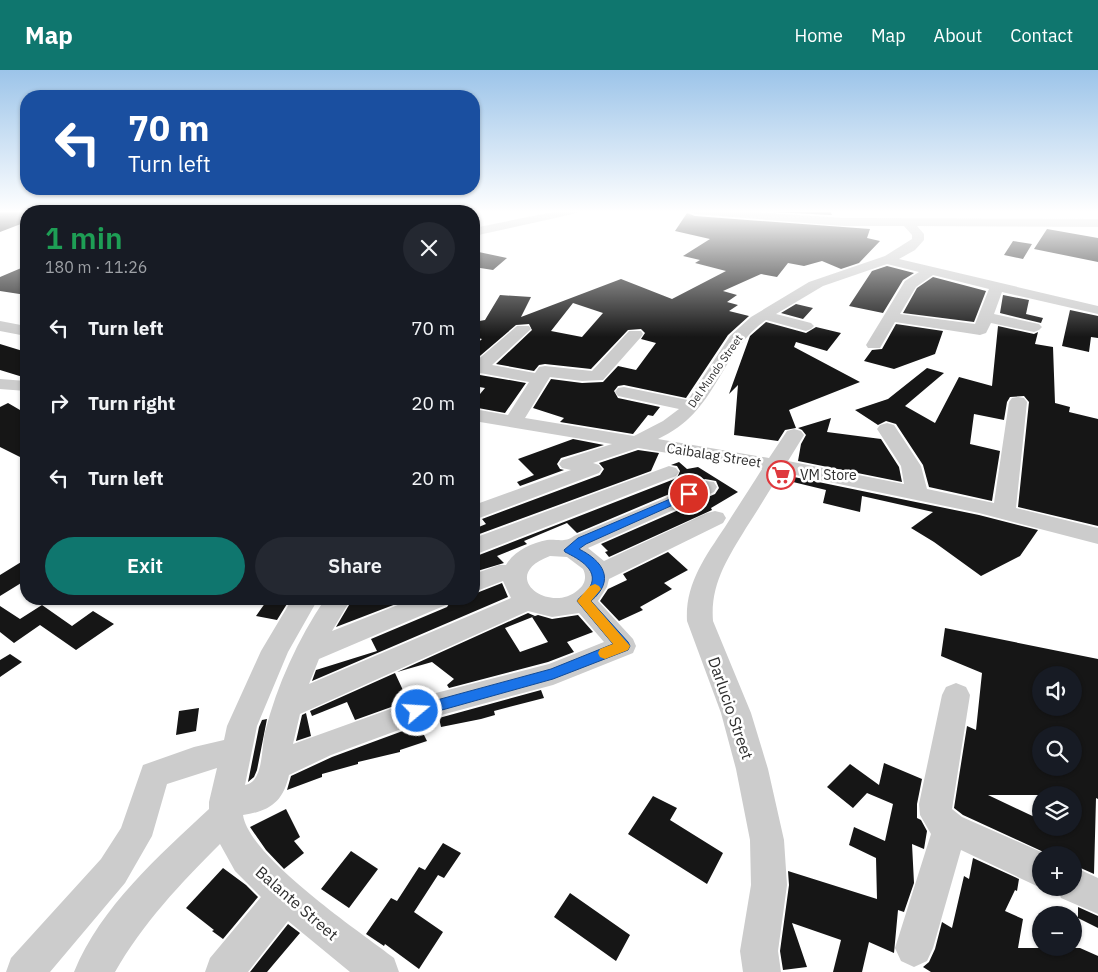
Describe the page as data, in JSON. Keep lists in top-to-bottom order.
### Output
{
  "streets": {
    "street": [
      "Del Mundo Street",
      "Caibalag Street",
      "Darlucio Street",
      "Balante Street"
    ]
  },
  "crossings": [
    ["Del Mundo Street", "Caibalag Street"],
    ["Caibalag Street", "Darlucio Street"]
  ],
  "places": {
    "supermarket": ["VM Store"]
  },
  "page": {
    "header": "Map",
    "nav": [
      "Home",
      "Map",
      "About",
      "Contact"
    ],
    "turn": ["70 m", "Turn left"],
    "heading": ["1 min", "180 m · 11:26"],
    "list": [
      {
        "name": "Turn left",
        "value": "70 m"
      },
      {
        "name": "Turn right",
        "value": "20 m"
      },
      {
        "name": "Turn left",
        "value": "20 m"
      }
    ],
    "buttons": ["Exit", "Share"],
    "map_buttons": ["+", "−"]
  }
}
